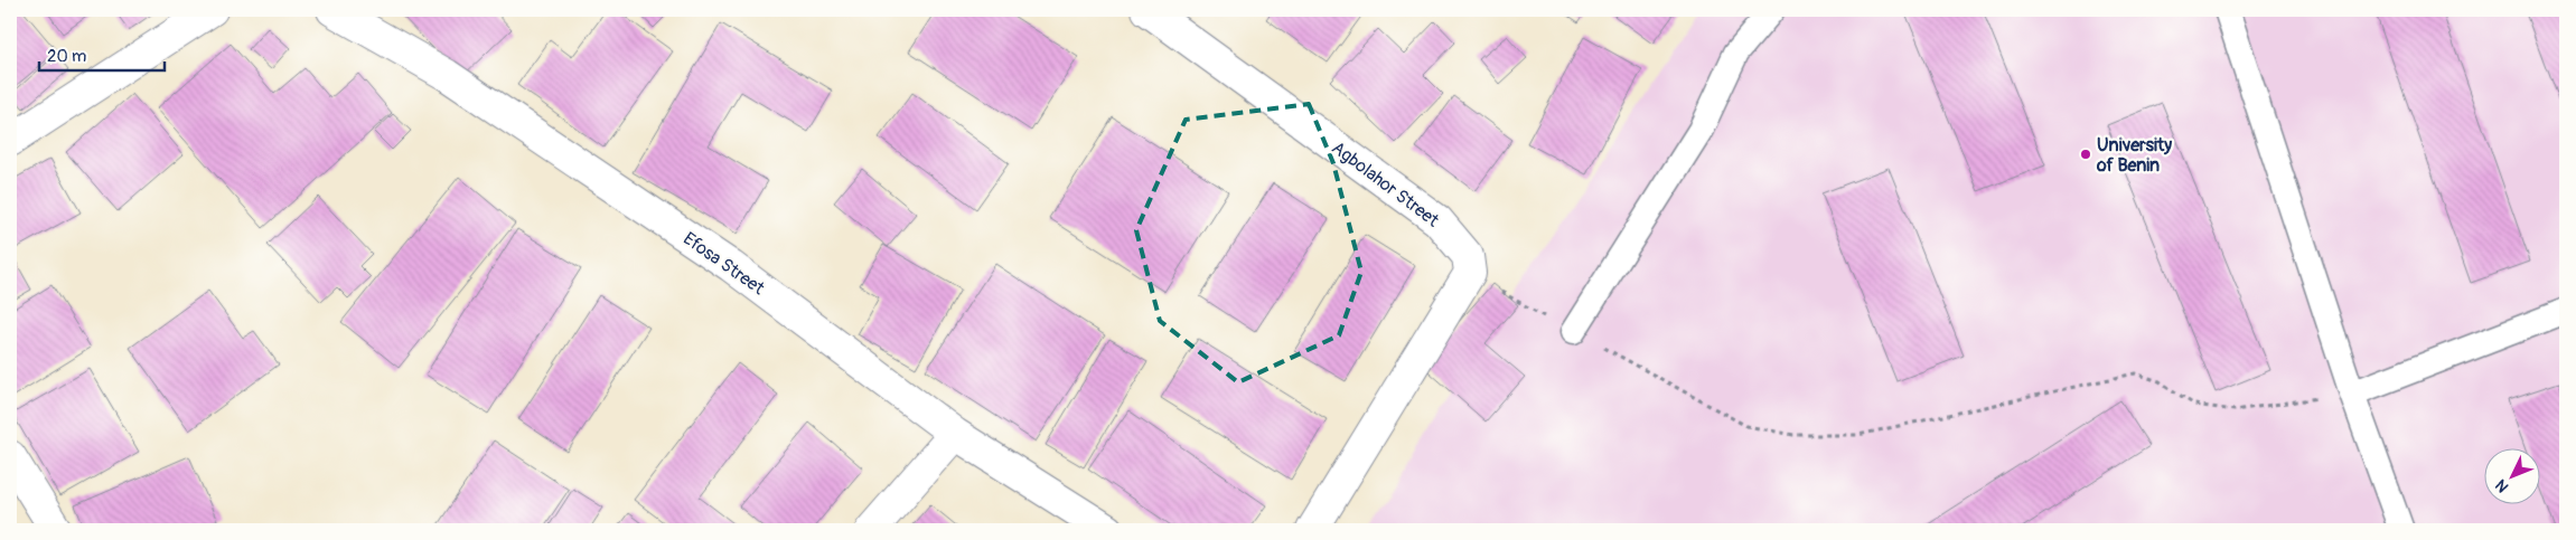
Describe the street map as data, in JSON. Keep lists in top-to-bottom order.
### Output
{
  "streets": {
    "street": ["Agbolahor Street", "Efosa Street"]
  },
  "places": ["University of Benin"],
  "scale_bar": "20 m",
  "north": "bottom left"
}
